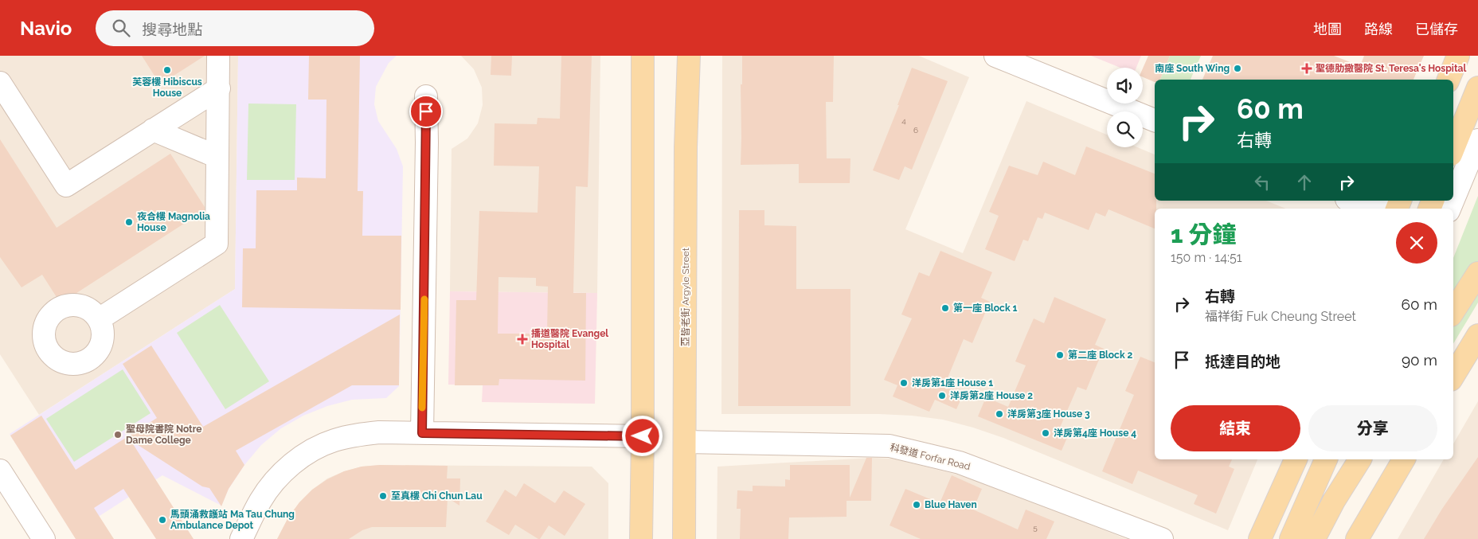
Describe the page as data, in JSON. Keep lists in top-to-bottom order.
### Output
{
  "streets": {
    "main road": ["亞皆老街 Argyle Street"],
    "street": ["科發道 Forfar Road"]
  },
  "crossings": [
    ["亞皆老街 Argyle Street", "科發道 Forfar Road"]
  ],
  "places": {
    "other": [
      "南座 South Wing",
      "芙蓉樓 Hibiscus House",
      "夜合樓 Magnolia House",
      "第一座 Block 1",
      "第二座 Block 2",
      "洋房第1座 House 1",
      "洋房第2座 House 2",
      "洋房第3座 House 3",
      "洋房第4座 House 4",
      "聖母院書院 Notre Dame College",
      "至真樓 Chi Chun Lau",
      "Blue Haven",
      "馬頭涌救護站 Ma Tau Chung Ambulance Depot"
    ],
    "health": ["聖德肋撒醫院 St. Teresa's Hospital", "播道醫院 Evangel Hospital"]
  },
  "house_numbers": ["4", "6", "5"],
  "page": {
    "header": "Navio",
    "search": "搜尋地點",
    "nav": ["地圖", "路線", "已儲存"],
    "turn": ["60 m", "右轉"],
    "heading": ["1 分鐘", "150 m · 14:51"],
    "list": [
      {
        "name": "右轉",
        "note": "福祥街 Fuk Cheung Street",
        "value": "60 m"
      },
      {
        "name": "抵達目的地",
        "value": "90 m"
      }
    ],
    "buttons": ["結束", "分享"]
  }
}
